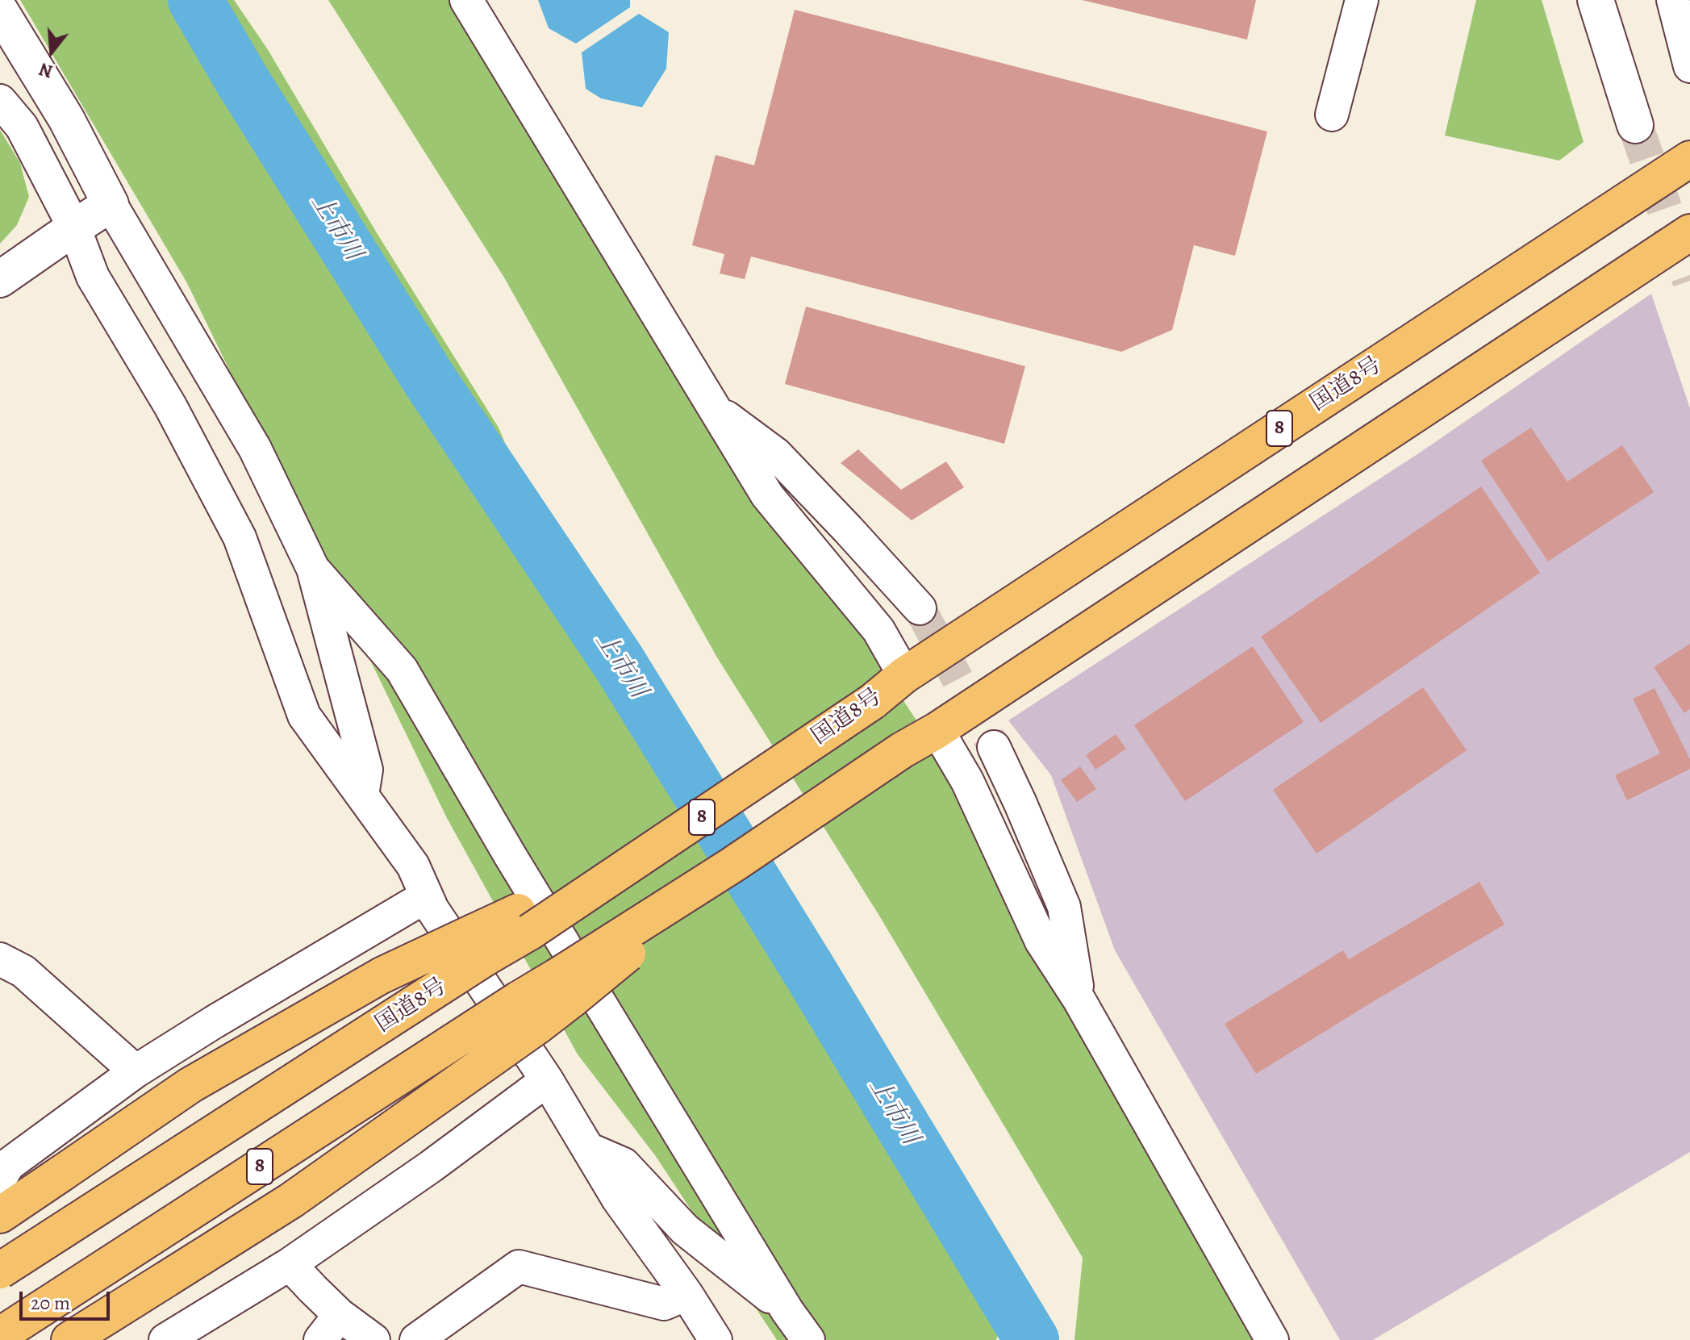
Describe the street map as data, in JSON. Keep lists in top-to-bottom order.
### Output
{
  "streets": {
    "highway": ["国道8号", "8"]
  },
  "crossings": [
    ["国道8号", "8"]
  ],
  "water": ["上市川"],
  "scale_bar": "20 m",
  "north": "bottom"
}
